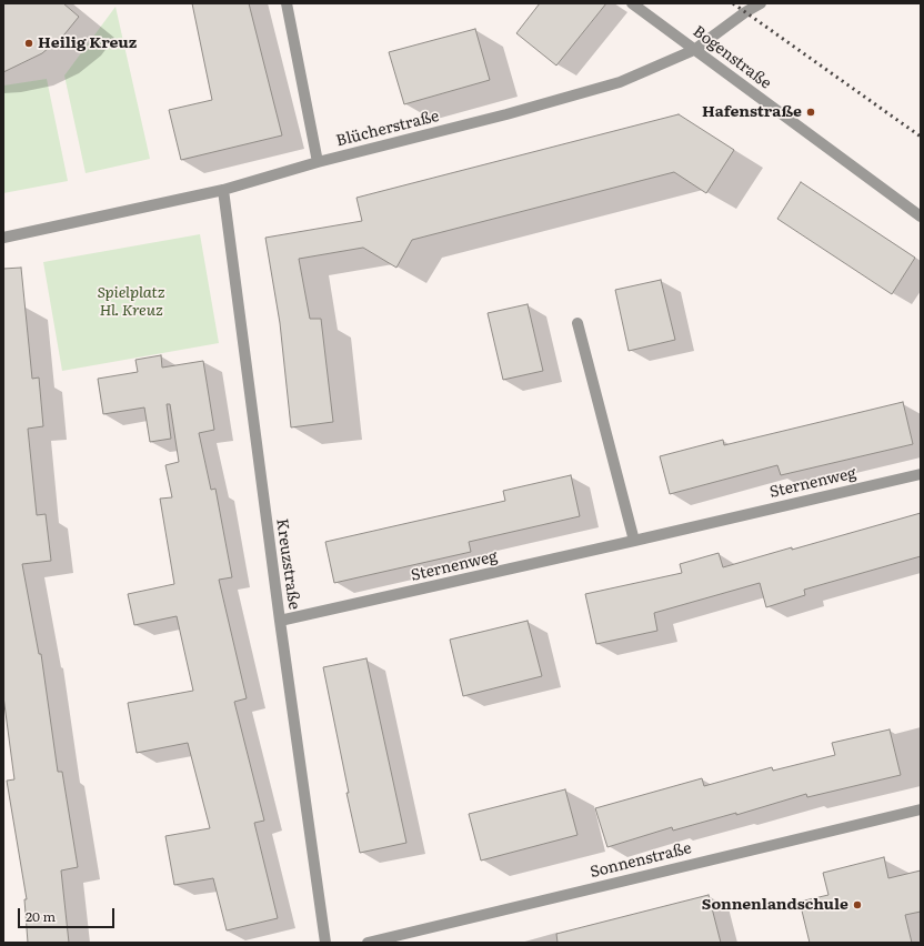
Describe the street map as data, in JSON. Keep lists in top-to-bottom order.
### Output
{
  "streets": {
    "street": [
      "Bogenstraße",
      "Blücherstraße",
      "Sternenweg",
      "Kreuzstraße",
      "Sonnenstraße"
    ]
  },
  "crossings": [
    ["Bogenstraße", "Blücherstraße"],
    ["Blücherstraße", "Kreuzstraße"],
    ["Sternenweg", "Kreuzstraße"]
  ],
  "parks": ["Spielplatz Hl. Kreuz"],
  "places": ["Heilig Kreuz", "Hafenstraße", "Sonnenlandschule"],
  "scale_bar": "20 m"
}
